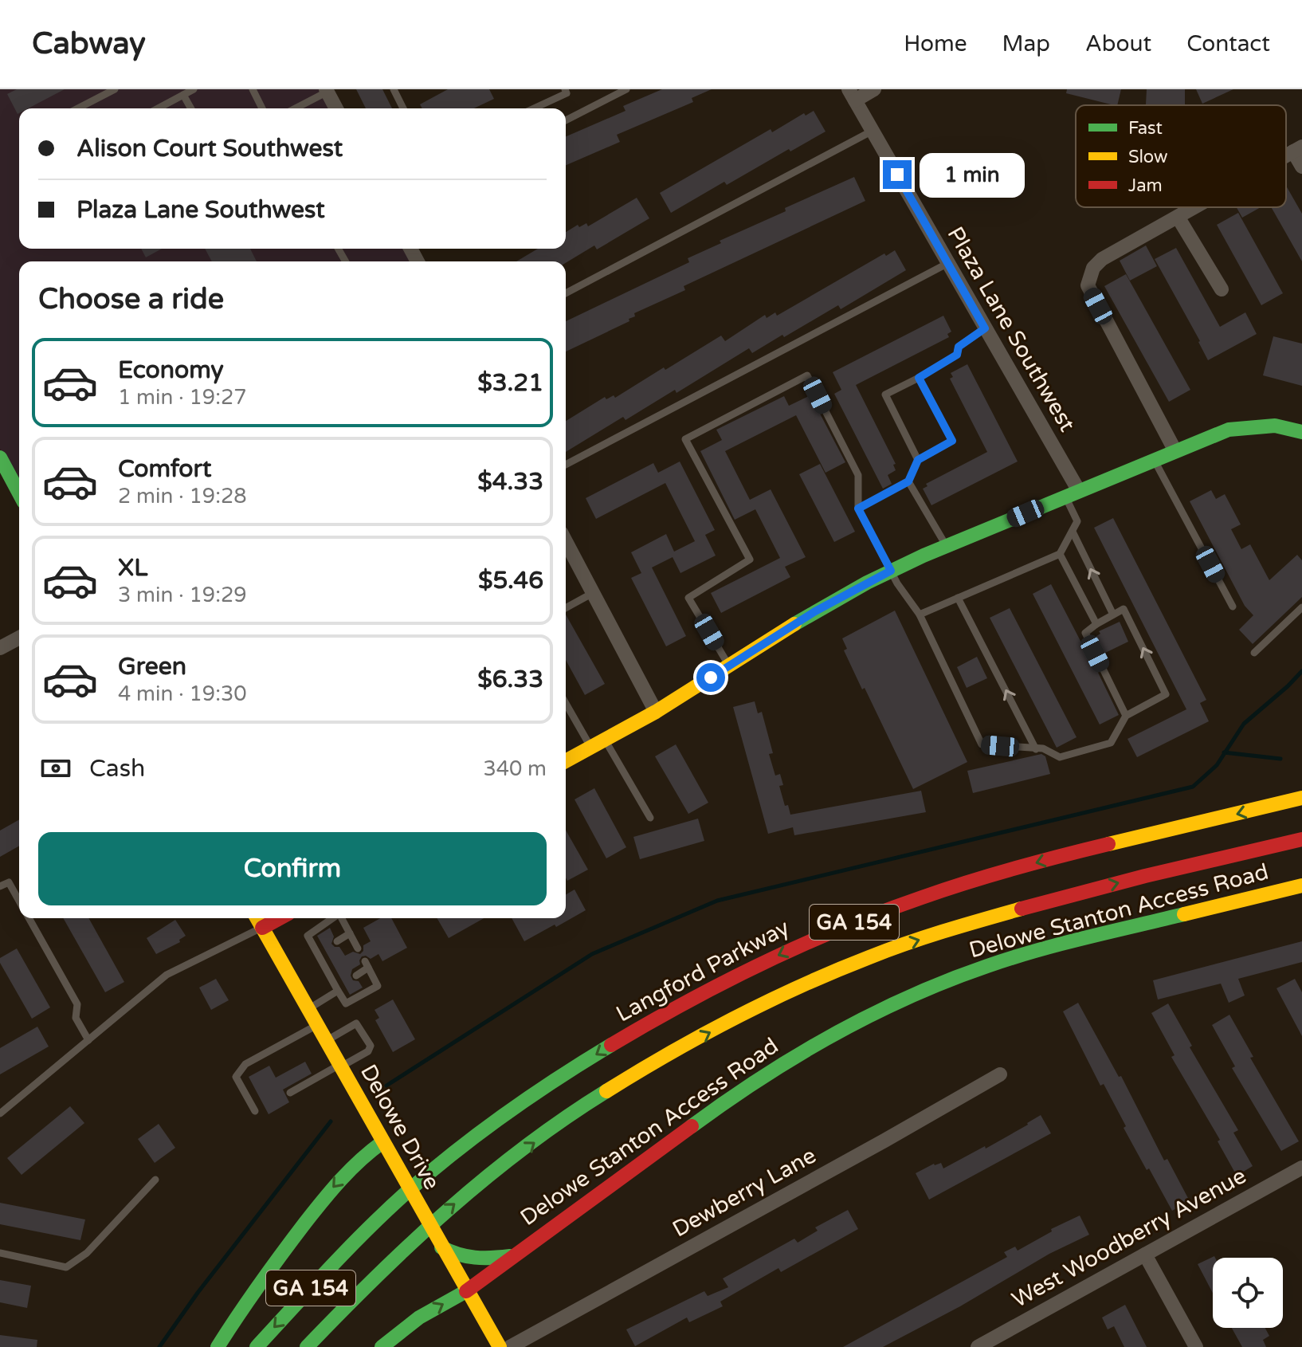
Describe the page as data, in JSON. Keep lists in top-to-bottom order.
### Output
{
  "streets": {
    "main road": [
      "Delowe Stanton Access Road",
      "GA 154",
      "Langford Parkway",
      "Delowe Drive"
    ],
    "street": ["Plaza Lane Southwest", "Dewberry Lane", "West Woodberry Avenue"]
  },
  "crossings": [
    ["Delowe Stanton Access Road", "Delowe Drive"]
  ],
  "legend": ["Fast", "Slow", "Jam"],
  "page": {
    "header": "Cabway",
    "nav": [
      "Home",
      "Map",
      "About",
      "Contact"
    ],
    "banner": ["Alison Court Southwest", "Plaza Lane Southwest"],
    "bubble": "1 min",
    "heading": "Choose a ride",
    "list": [
      {
        "name": "Economy",
        "note": "1 min · 19:27",
        "value": "$3.21"
      },
      {
        "name": "Comfort",
        "note": "2 min · 19:28",
        "value": "$4.33"
      },
      {
        "name": "XL",
        "note": "3 min · 19:29",
        "value": "$5.46"
      },
      {
        "name": "Green",
        "note": "4 min · 19:30",
        "value": "$6.33"
      }
    ],
    "pay": ["Cash", "340 m"],
    "buttons": "Confirm"
  }
}
